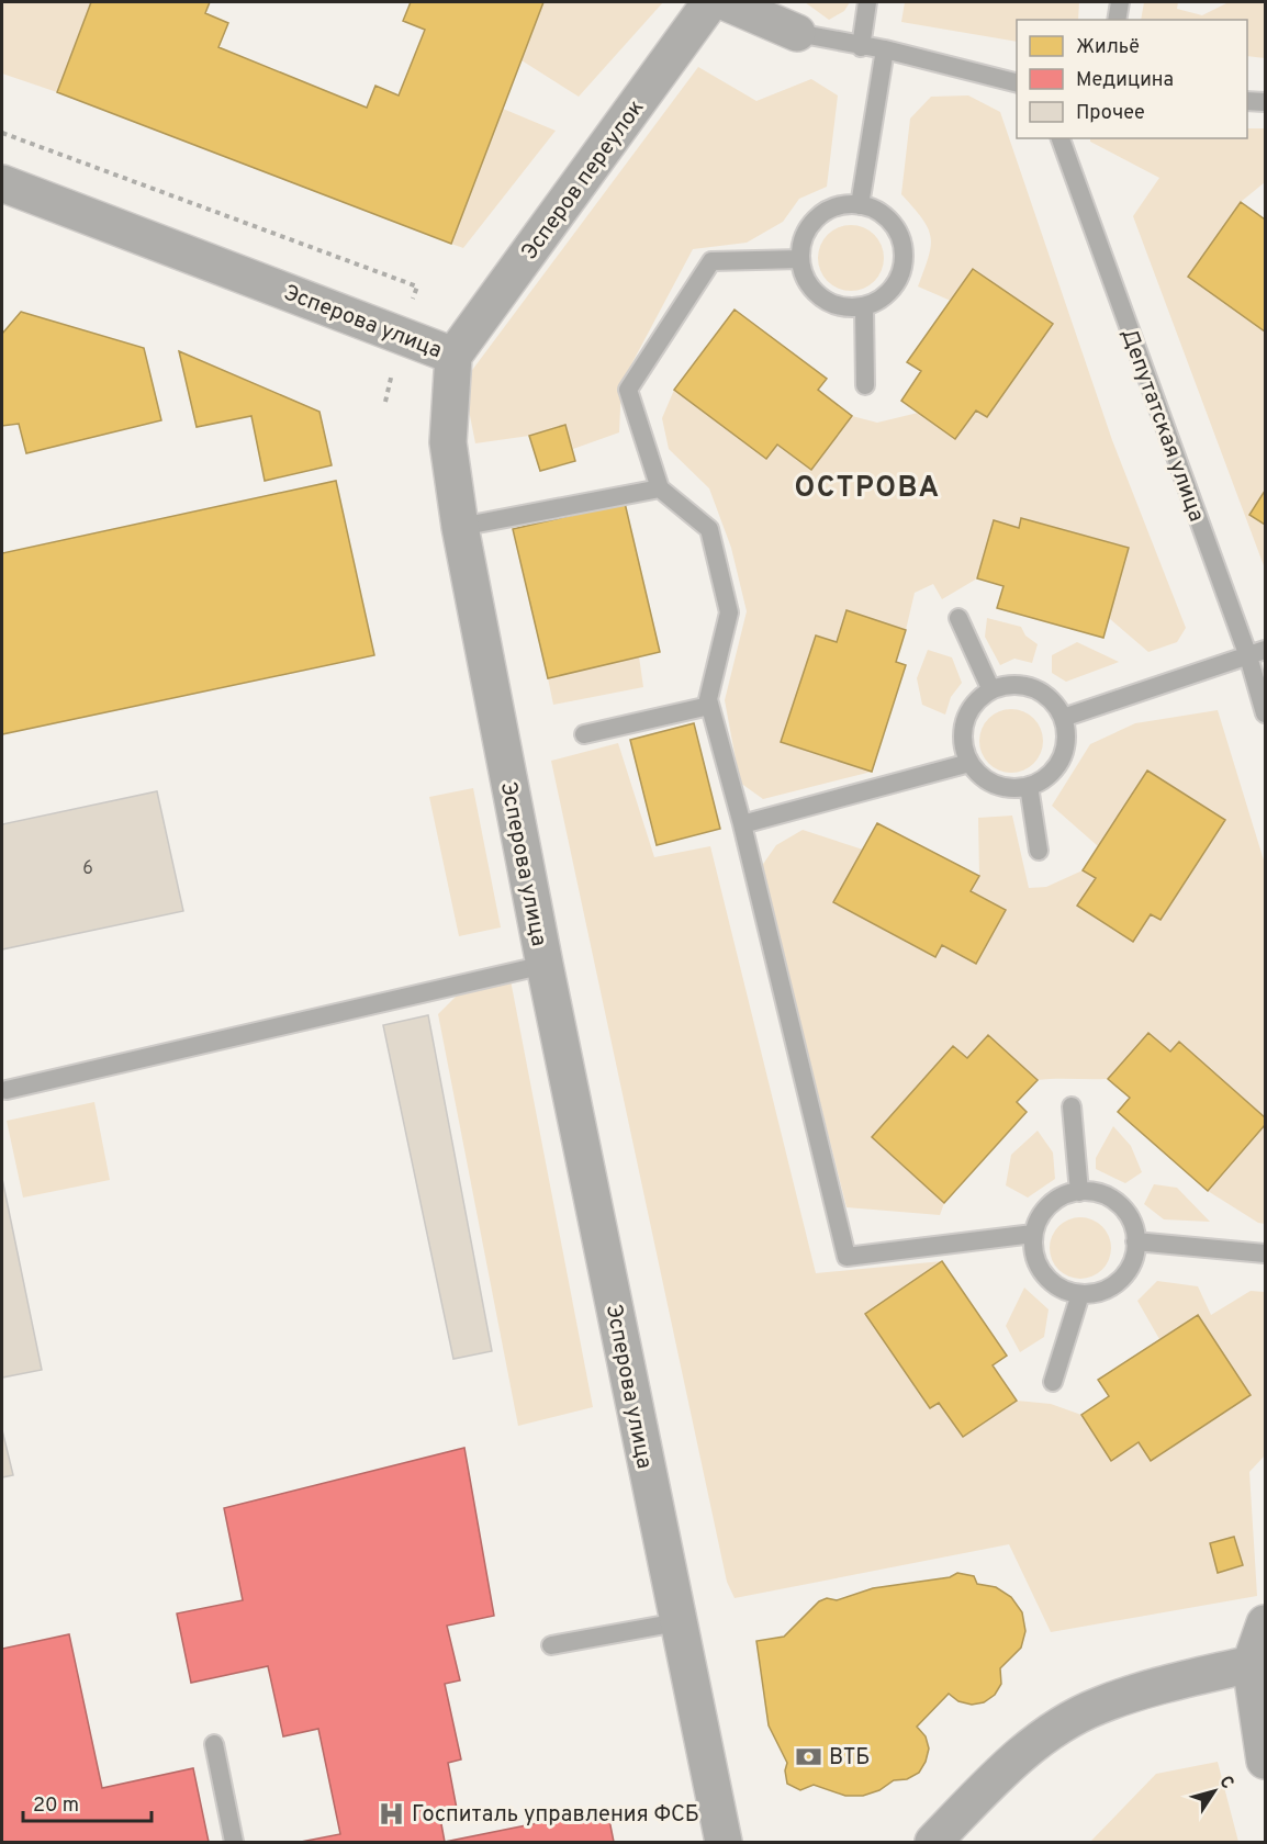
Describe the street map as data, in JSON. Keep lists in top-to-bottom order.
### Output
{
  "streets": {
    "street": ["Эсперов переулок", "Эсперова улица"],
    "lane": ["Депутатская улица"]
  },
  "crossings": [
    ["Эсперов переулок", "Эсперова улица"]
  ],
  "districts": ["ОСТРОВА"],
  "places": {
    "bank": ["ВТБ"],
    "hospital": ["Госпиталь управления ФСБ"]
  },
  "house_numbers": ["6"],
  "legend": ["Жильё", "Медицина", "Прочее"],
  "scale_bar": "20 m",
  "north": "top right"
}
